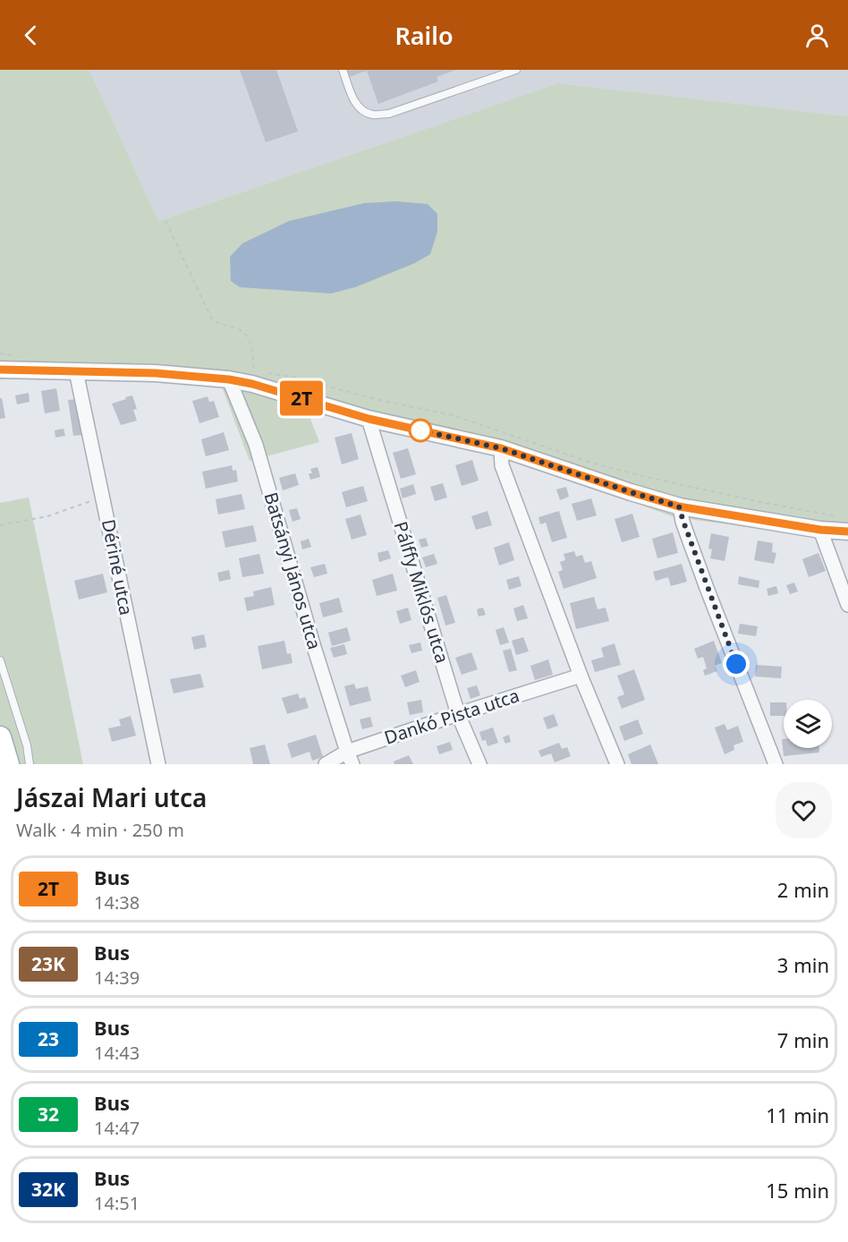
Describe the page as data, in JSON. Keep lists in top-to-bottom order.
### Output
{
  "streets": {
    "street": [
      "Dériné utca",
      "Batsányi János utca",
      "Pálffy Miklós utca",
      "Dankó Pista utca"
    ]
  },
  "crossings": [
    ["Batsányi János utca", "Dankó Pista utca"],
    ["Pálffy Miklós utca", "Dankó Pista utca"]
  ],
  "lines": ["bus line 2T"],
  "page": {
    "header": "Railo",
    "on_map": "2T",
    "heading": ["Jászai Mari utca", "Walk · 4 min · 250 m"],
    "list": [
      {
        "mark": "2T",
        "name": "Bus",
        "note": "14:38",
        "value": "2 min"
      },
      {
        "mark": "23K",
        "name": "Bus",
        "note": "14:39",
        "value": "3 min"
      },
      {
        "mark": "23",
        "name": "Bus",
        "note": "14:43",
        "value": "7 min"
      },
      {
        "mark": "32",
        "name": "Bus",
        "note": "14:47",
        "value": "11 min"
      },
      {
        "mark": "32K",
        "name": "Bus",
        "note": "14:51",
        "value": "15 min"
      }
    ]
  }
}
